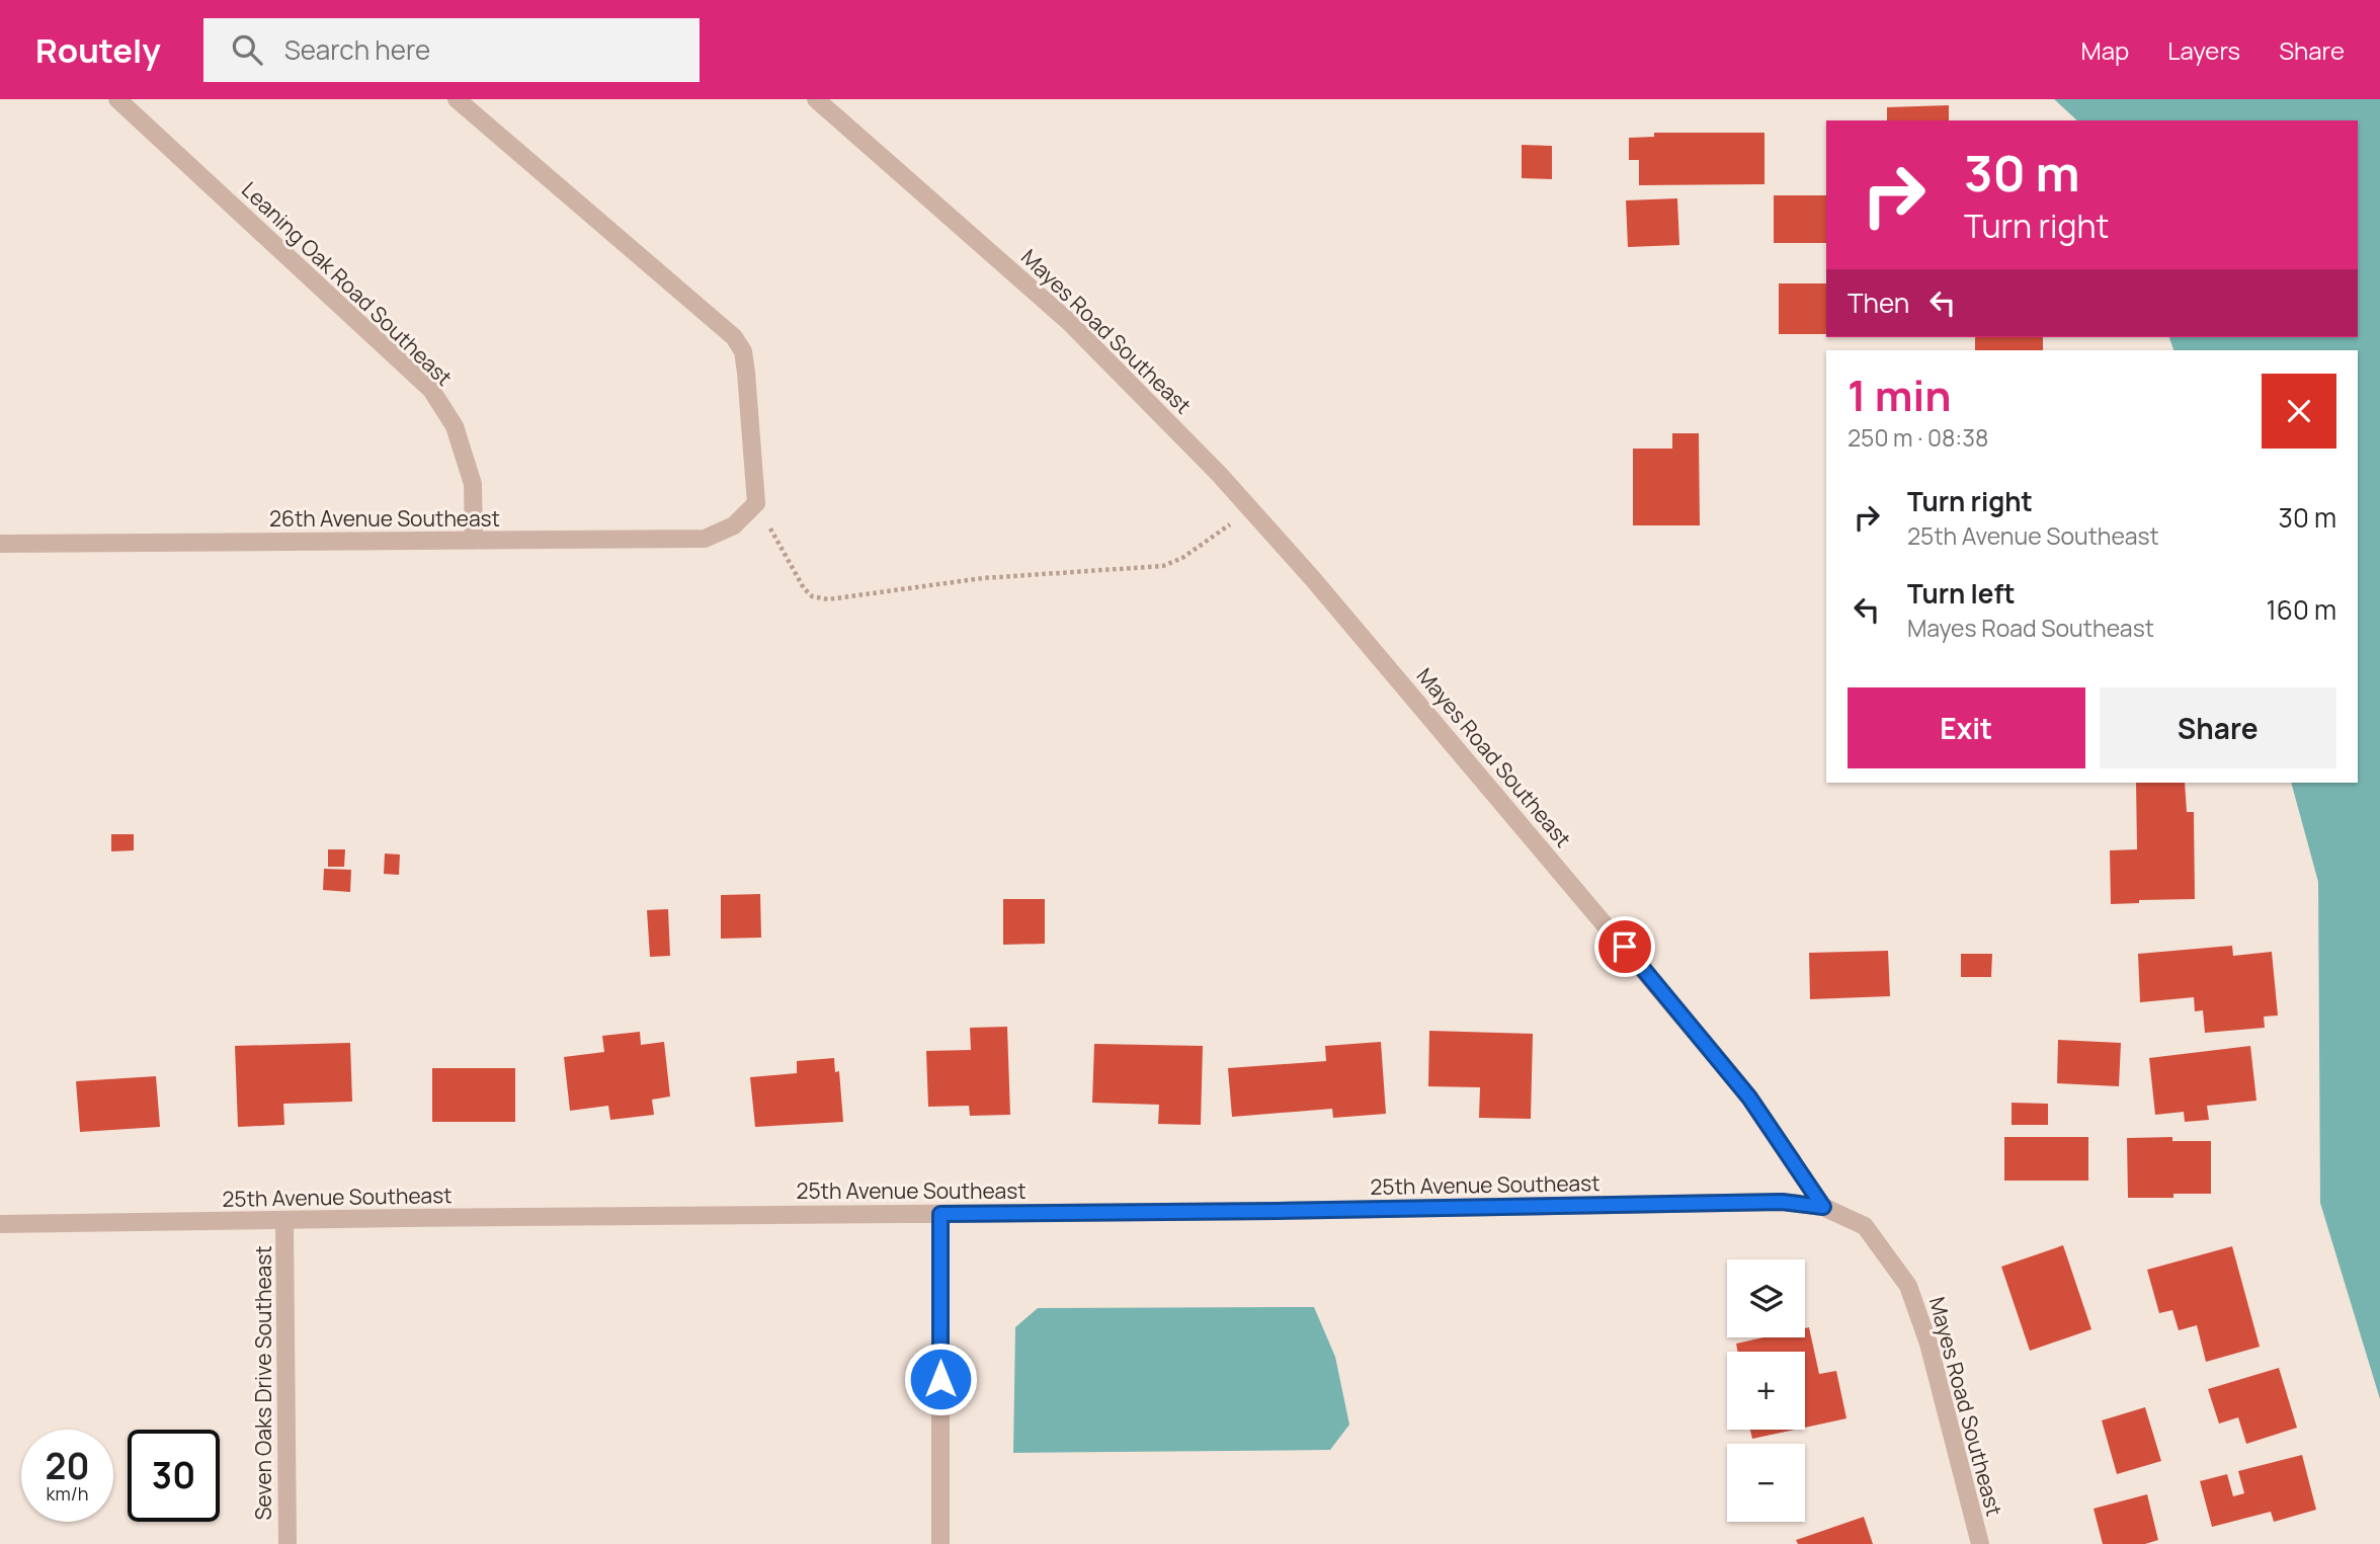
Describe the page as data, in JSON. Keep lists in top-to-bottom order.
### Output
{
  "streets": {
    "street": [
      "Leaning Oak Road Southeast",
      "Mayes Road Southeast",
      "26th Avenue Southeast",
      "25th Avenue Southeast",
      "Seven Oaks Drive Southeast"
    ]
  },
  "crossings": [
    ["Leaning Oak Road Southeast", "26th Avenue Southeast"],
    ["Mayes Road Southeast", "25th Avenue Southeast"],
    ["25th Avenue Southeast", "Seven Oaks Drive Southeast"]
  ],
  "page": {
    "header": "Routely",
    "search": "Search here",
    "nav": ["Map", "Layers", "Share"],
    "turn": ["30 m", "Turn right"],
    "then": "Then",
    "heading": ["1 min", "250 m · 08:38"],
    "list": [
      {
        "name": "Turn right",
        "note": "25th Avenue Southeast",
        "value": "30 m"
      },
      {
        "name": "Turn left",
        "note": "Mayes Road Southeast",
        "value": "160 m"
      }
    ],
    "buttons": ["Exit", "Share"],
    "map_buttons": ["+", "−"],
    "speed": "20 km/h",
    "limit": "30"
  }
}
